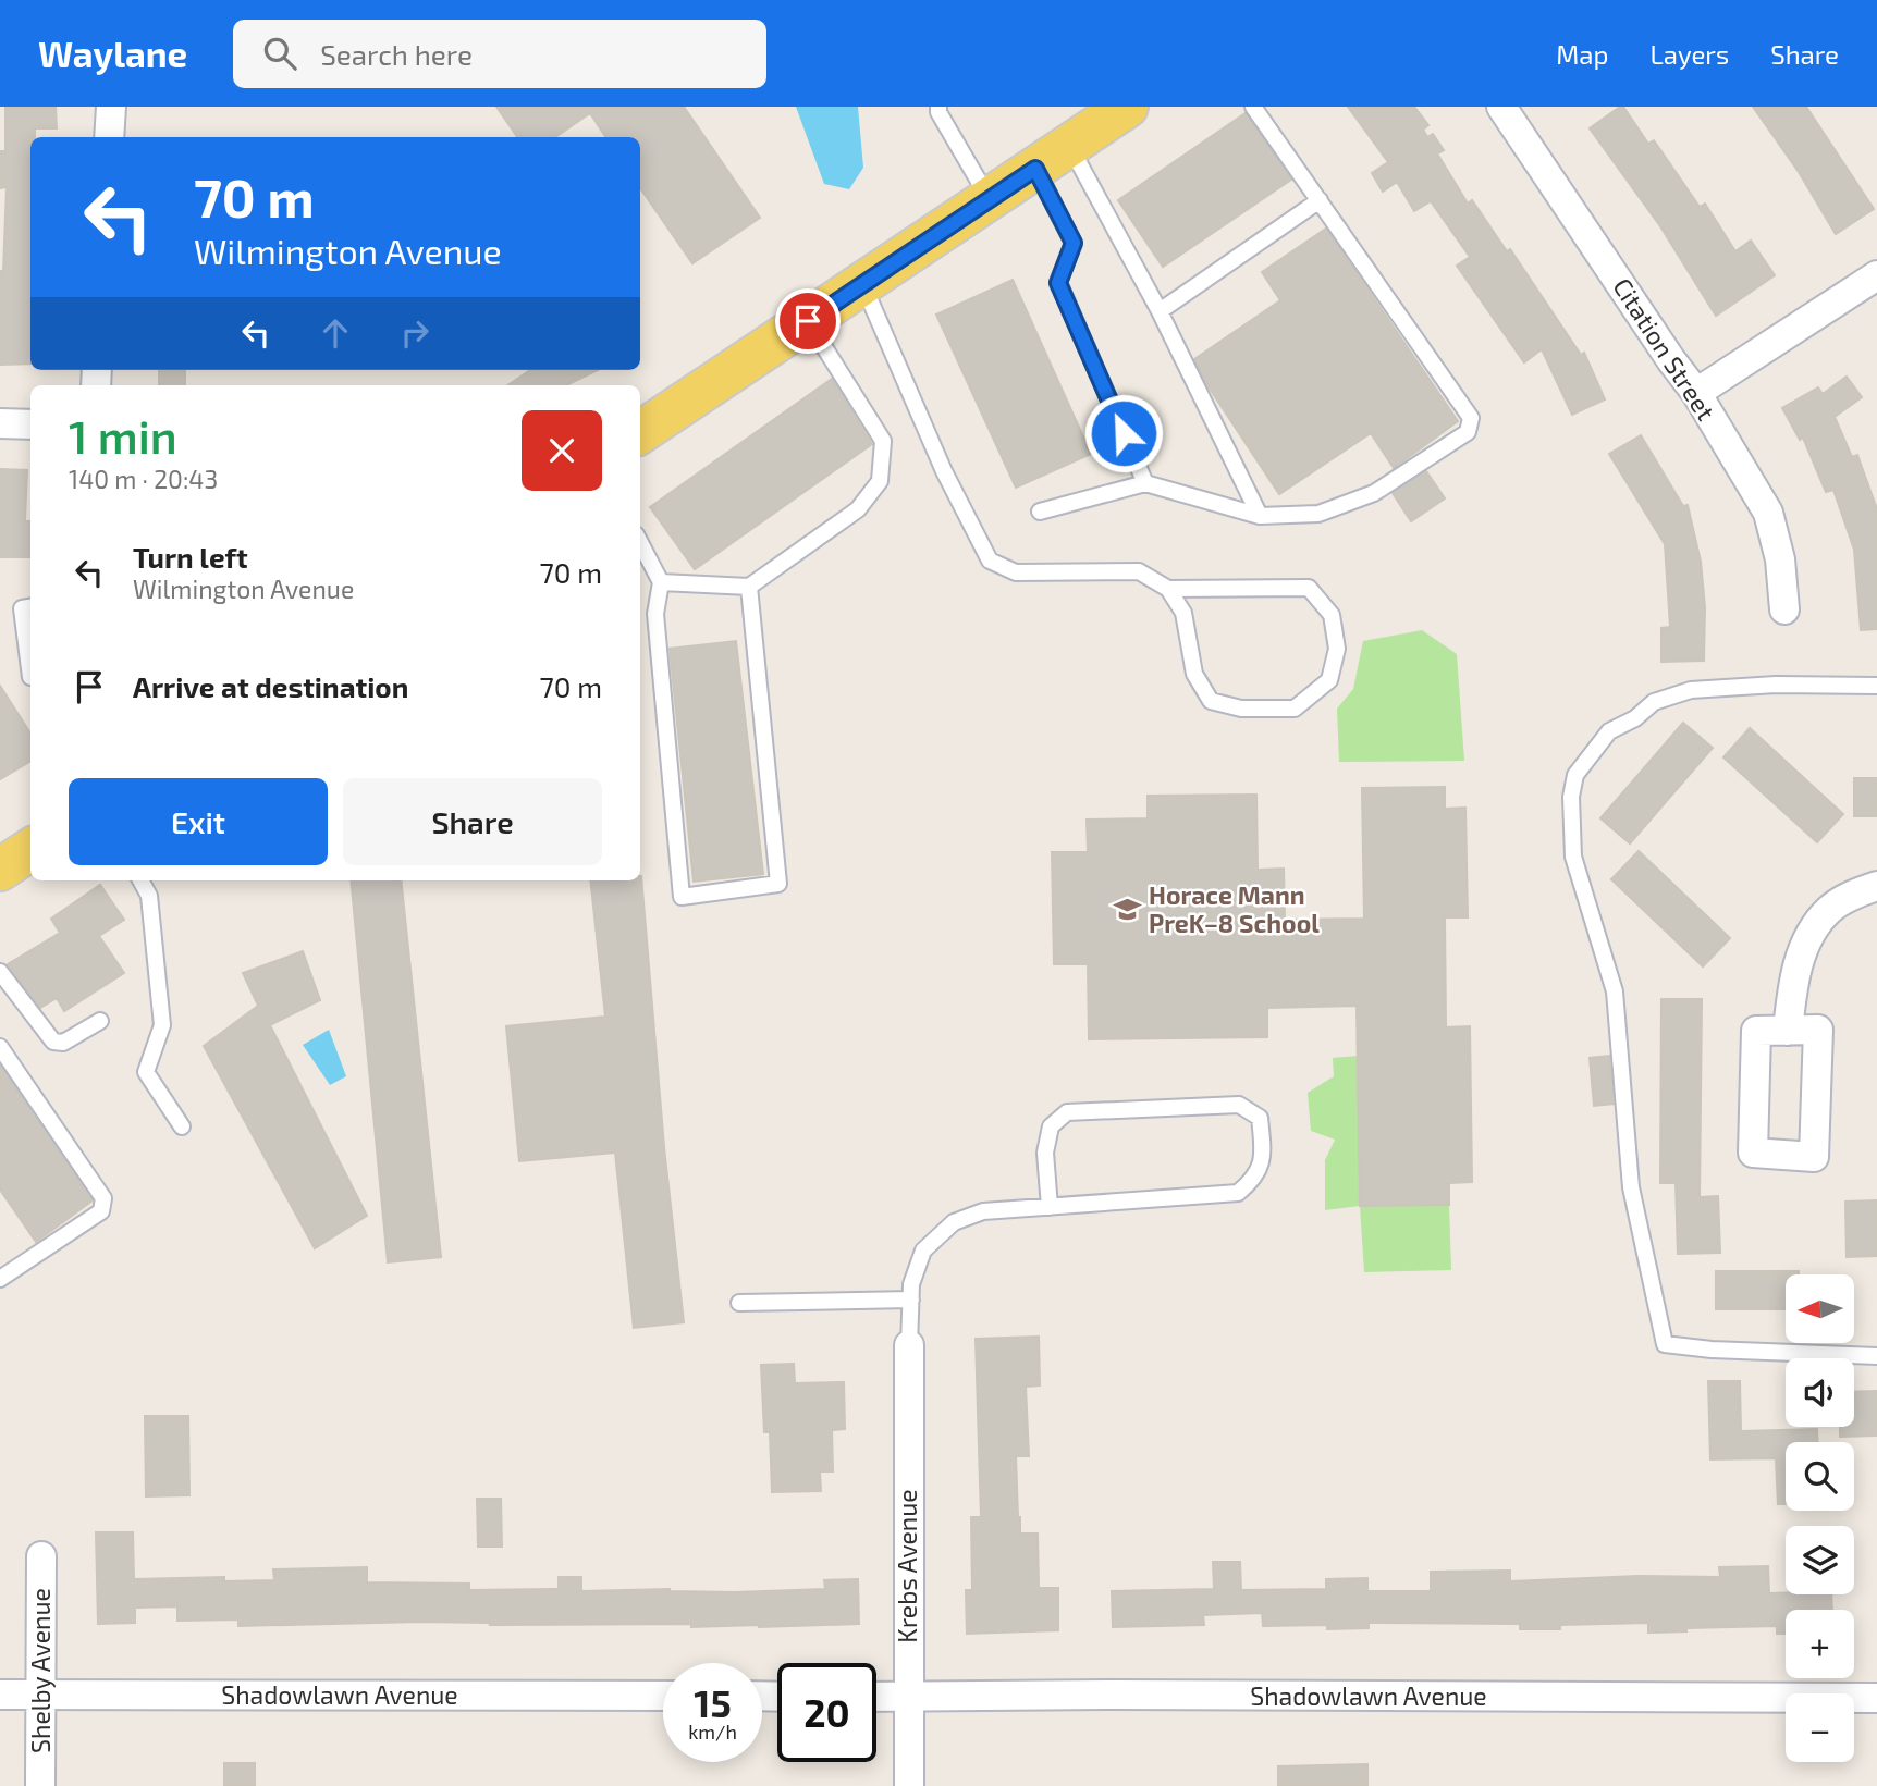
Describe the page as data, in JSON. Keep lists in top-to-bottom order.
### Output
{
  "streets": {
    "street": [
      "Citation Street",
      "Krebs Avenue",
      "Shelby Avenue",
      "Shadowlawn Avenue"
    ]
  },
  "crossings": [
    ["Krebs Avenue", "Shadowlawn Avenue"],
    ["Shelby Avenue", "Shadowlawn Avenue"]
  ],
  "places": {
    "school or university": ["Horace Mann PreK–8 School"]
  },
  "north": "left",
  "page": {
    "header": "Waylane",
    "search": "Search here",
    "nav": ["Map", "Layers", "Share"],
    "turn": ["70 m", "Wilmington Avenue"],
    "heading": ["1 min", "140 m · 20:43"],
    "list": [
      {
        "name": "Turn left",
        "note": "Wilmington Avenue",
        "value": "70 m"
      },
      {
        "name": "Arrive at destination",
        "value": "70 m"
      }
    ],
    "buttons": ["Exit", "Share"],
    "map_buttons": ["+", "−"],
    "speed": "15 km/h",
    "limit": "20"
  }
}
